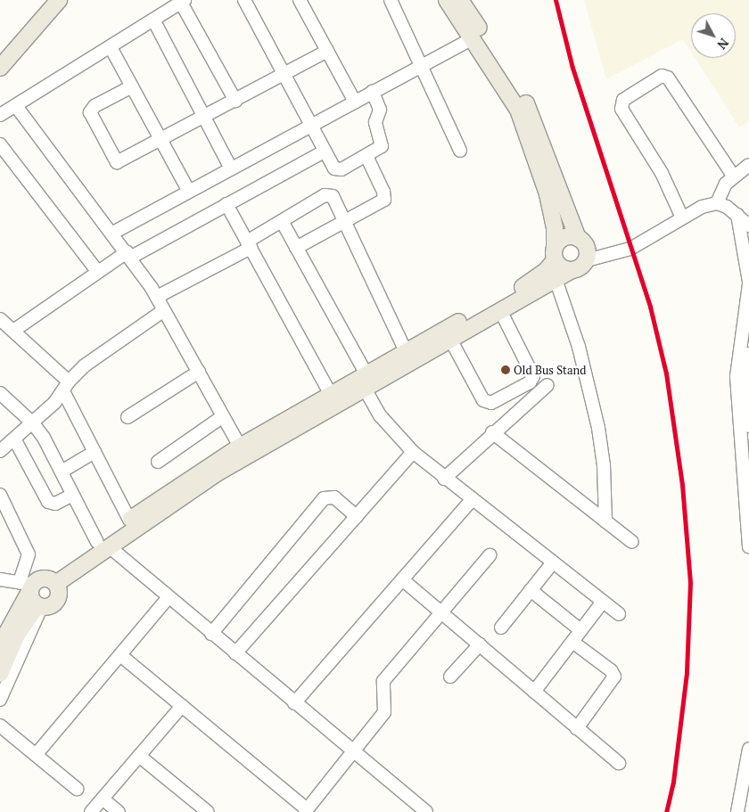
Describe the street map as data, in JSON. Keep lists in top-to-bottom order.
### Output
{
  "places": ["Old Bus Stand"],
  "north": "bottom right"
}
